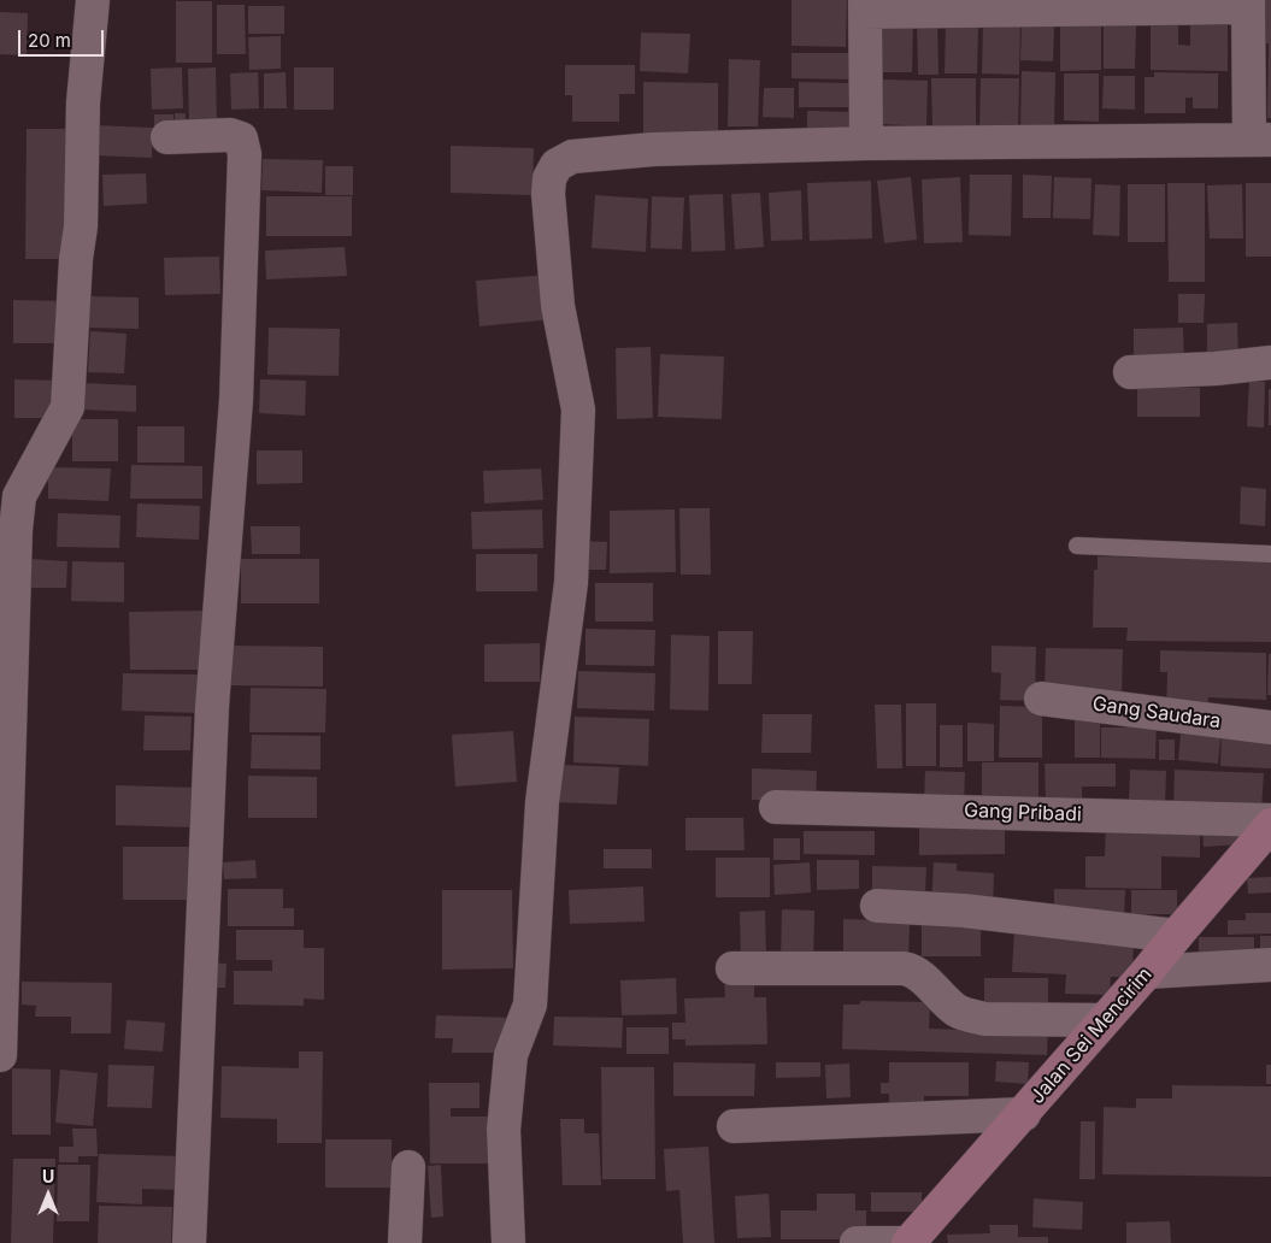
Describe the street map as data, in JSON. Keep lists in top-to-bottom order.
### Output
{
  "streets": {
    "street": ["Gang Saudara", "Gang Pribadi", "Jalan Sei Mencirim"]
  },
  "scale_bar": "20 m",
  "north": "top"
}
